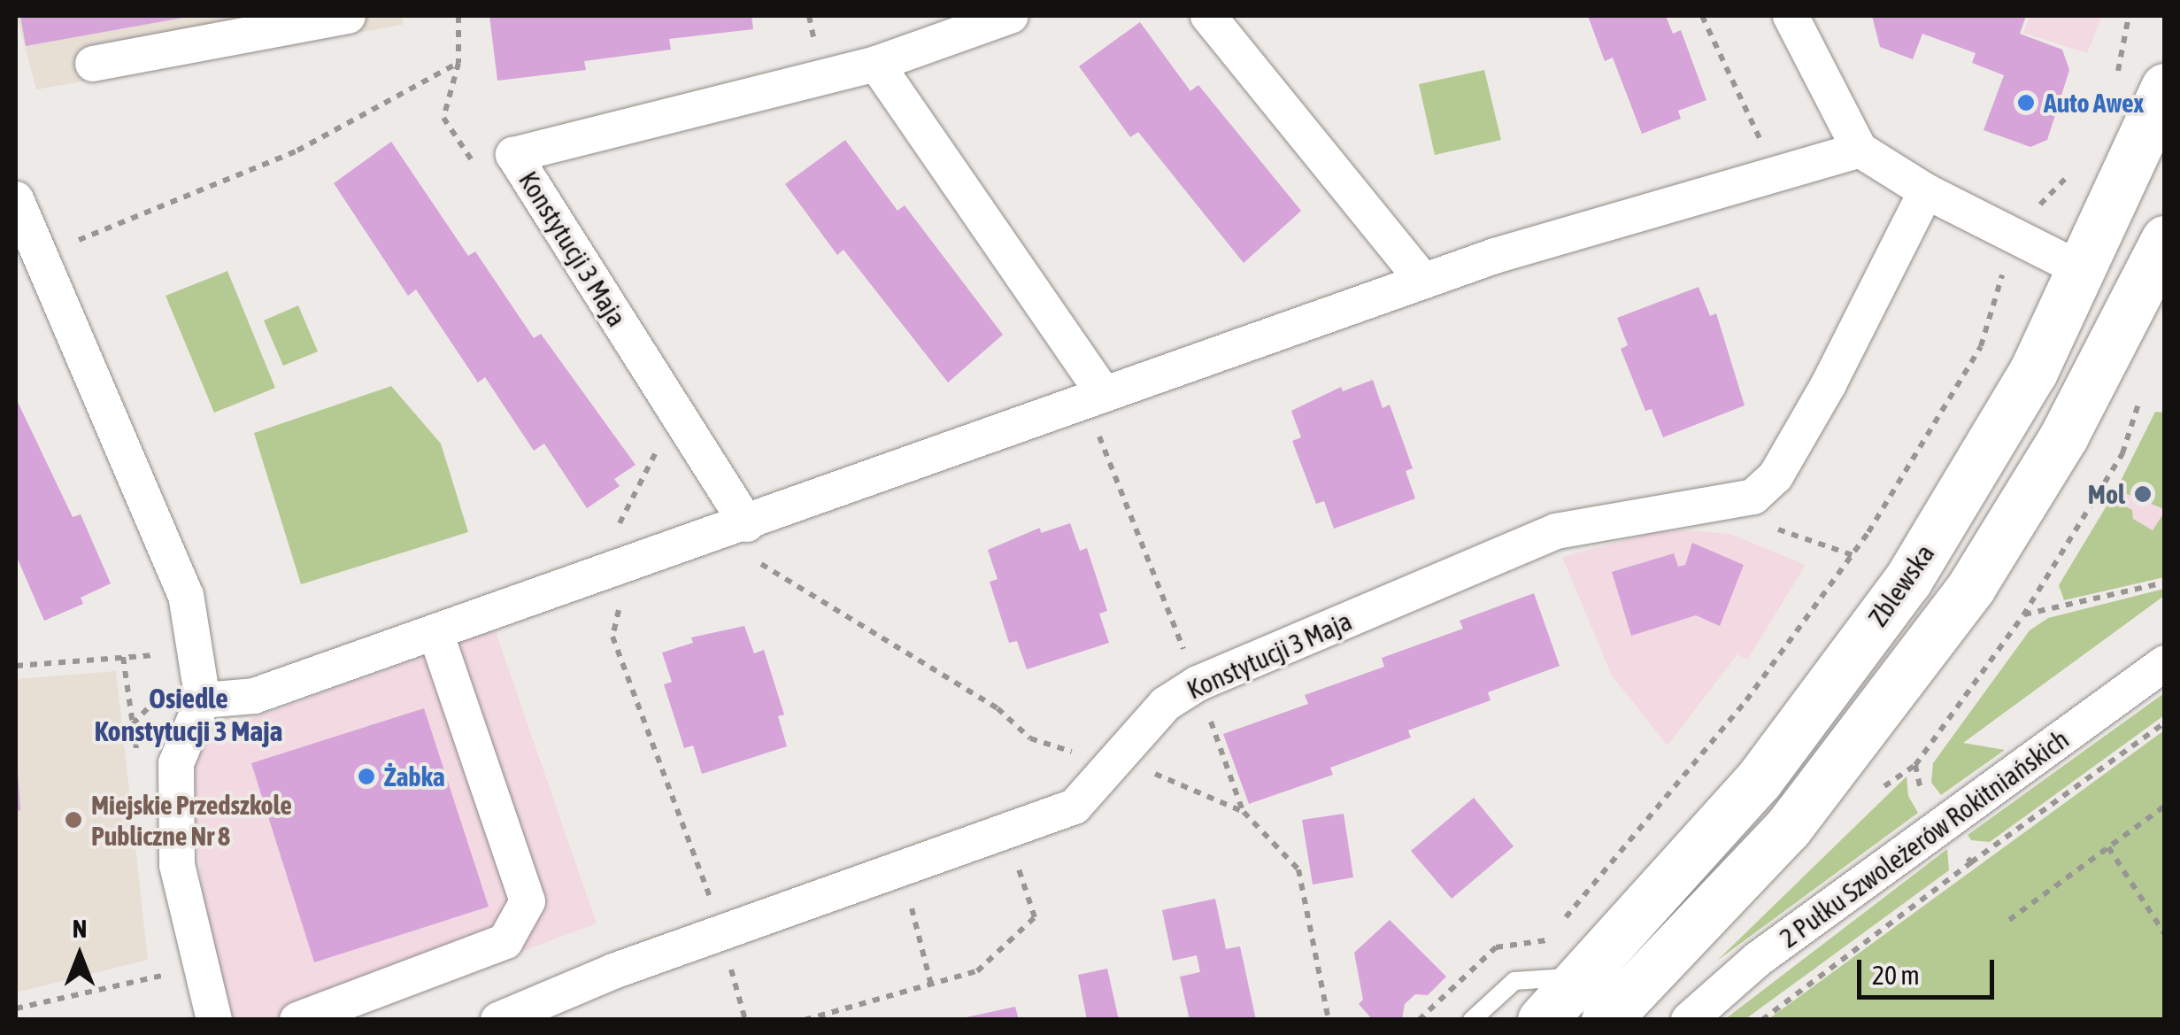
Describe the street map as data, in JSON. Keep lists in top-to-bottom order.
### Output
{
  "streets": {
    "main road": ["Zblewska"],
    "street": ["Konstytucji 3 Maja", "2 Pułku Szwoleżerów Rokitniańskich"]
  },
  "districts": ["Osiedle Konstytucji 3 Maja"],
  "places": [
    "Auto Awex",
    "Mol",
    "Żabka",
    "Miejskie Przedszkole Publiczne Nr 8"
  ],
  "scale_bar": "20 m",
  "north": "top"
}
